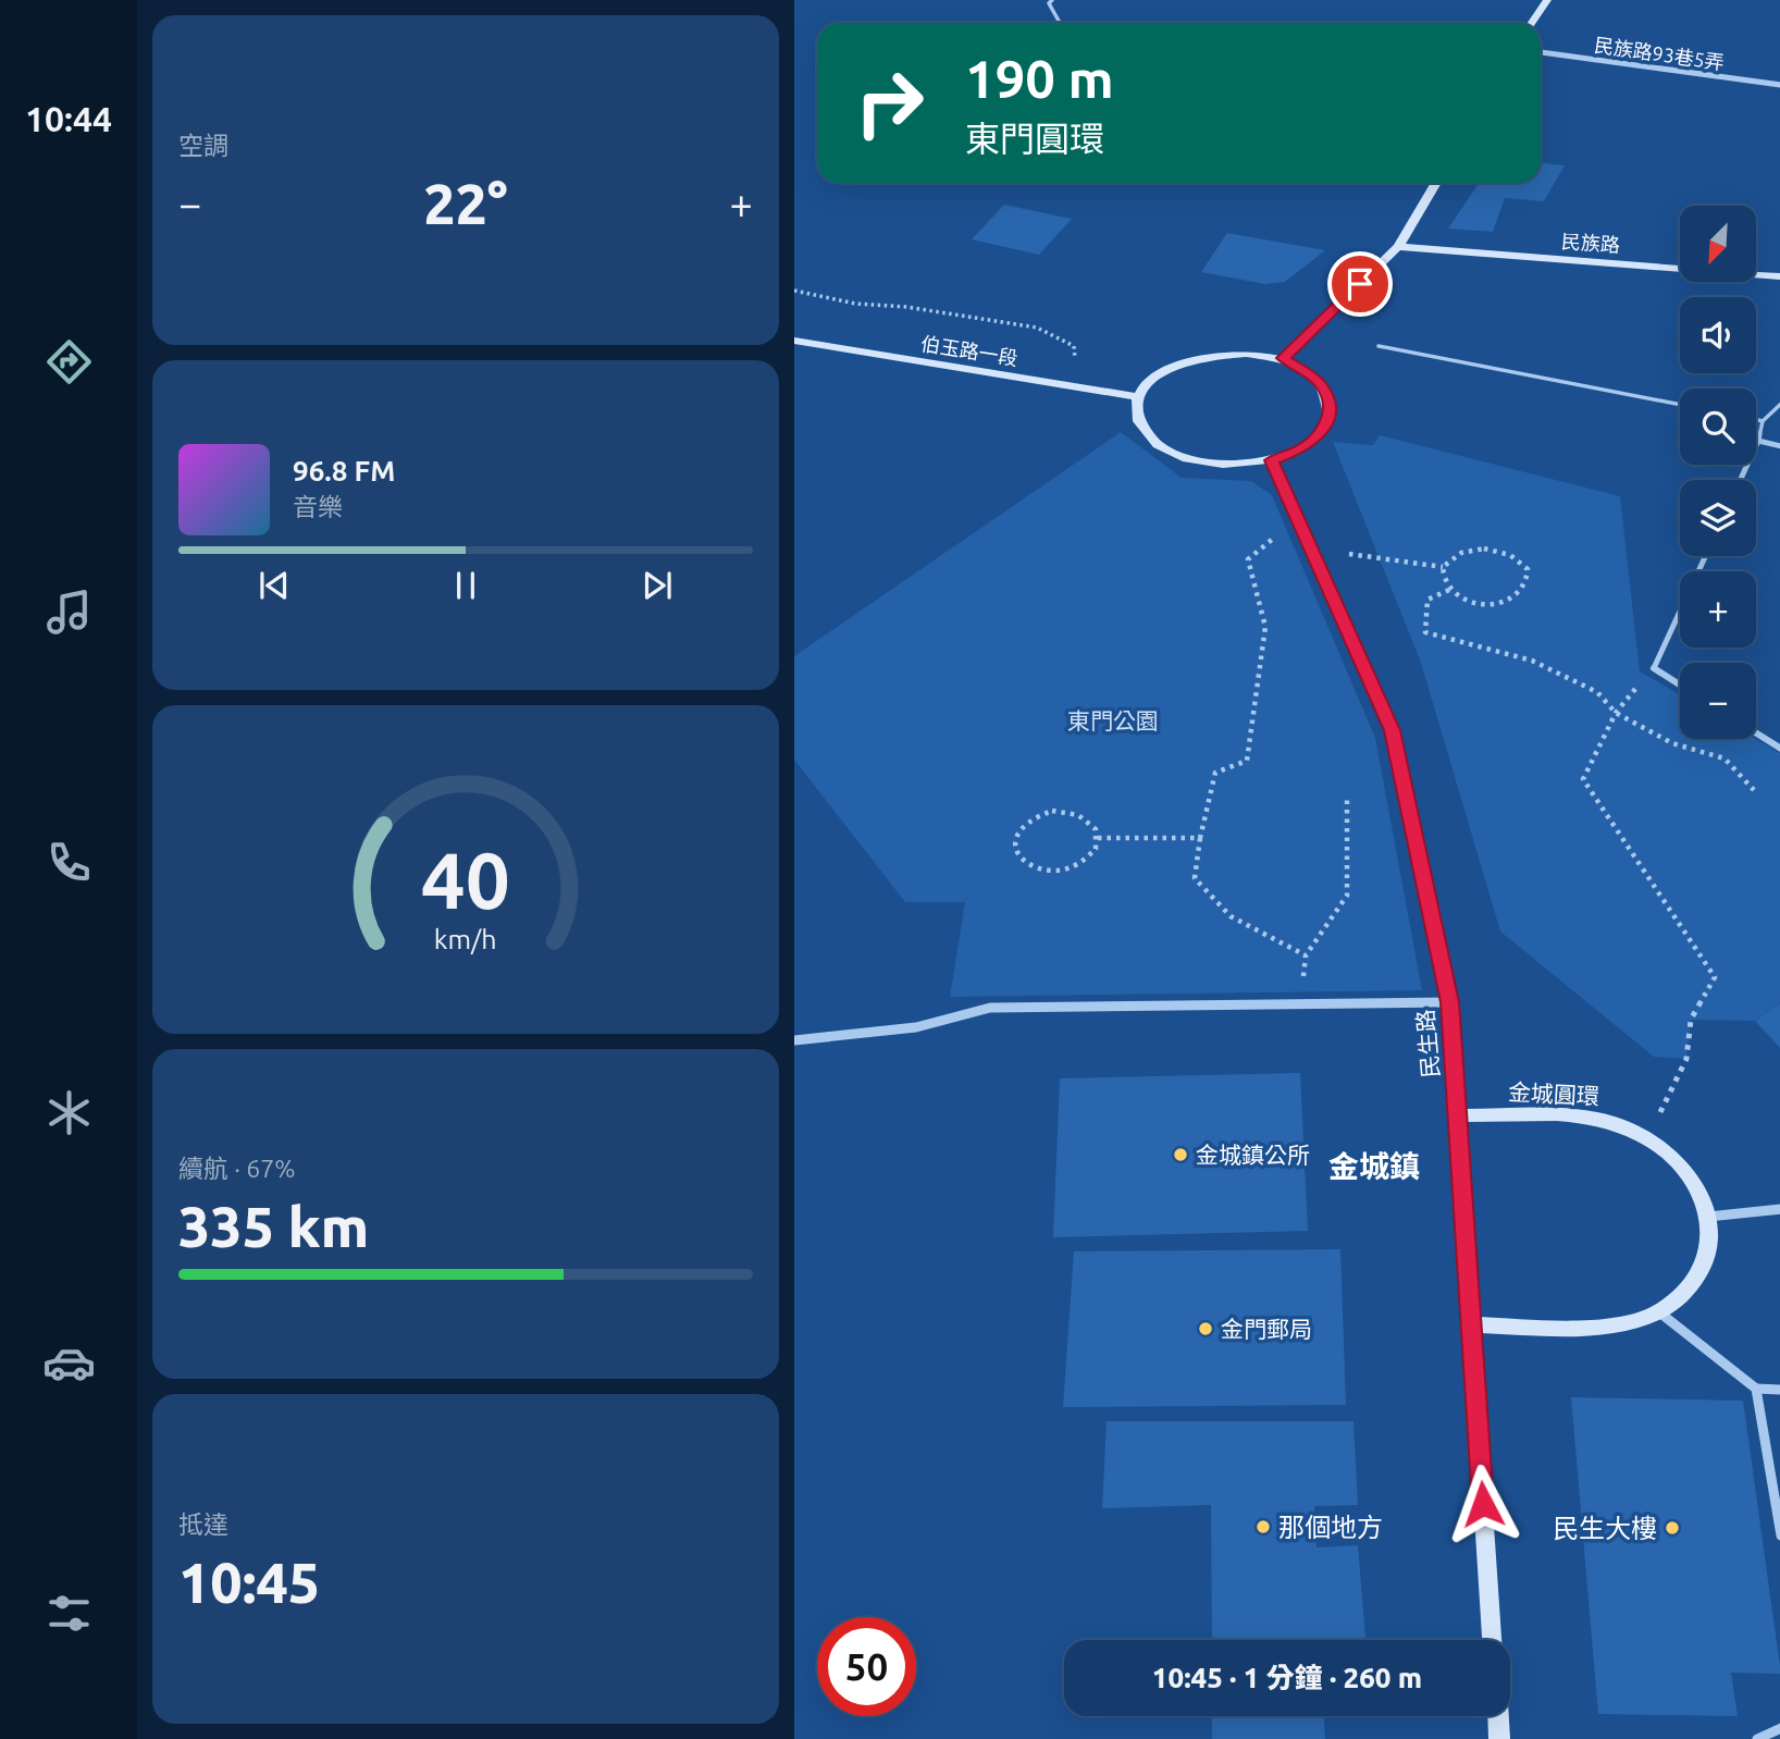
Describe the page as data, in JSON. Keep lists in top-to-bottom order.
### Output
{
  "streets": {
    "main road": [
      "民族路",
      "伯玉路一段",
      "民生路",
      "金城圓環"
    ],
    "street": ["民族路93巷5弄"]
  },
  "crossings": [
    ["伯玉路一段", "民生路"],
    ["民生路", "金城圓環"]
  ],
  "districts": ["金城鎮"],
  "parks": ["東門公園"],
  "places": [
    "金城鎮公所",
    "金門郵局",
    "那個地方",
    "民生大樓"
  ],
  "north": "bottom left",
  "page": {
    "tabs": "10:44",
    "tile": [
      "空調",
      ["續航 · 67%", "335 km"],
      ["抵達", "10:45"]
    ],
    "turn": ["190 m", "東門圓環"],
    "heat": ["−", "22°", "+"],
    "map_buttons": ["+", "−"],
    "song": ["96.8 FM", "音樂"],
    "limit": "50",
    "trip": "10:45 · 1 分鐘 · 260 m",
    "gauge": ["40", "km/h"]
  }
}
